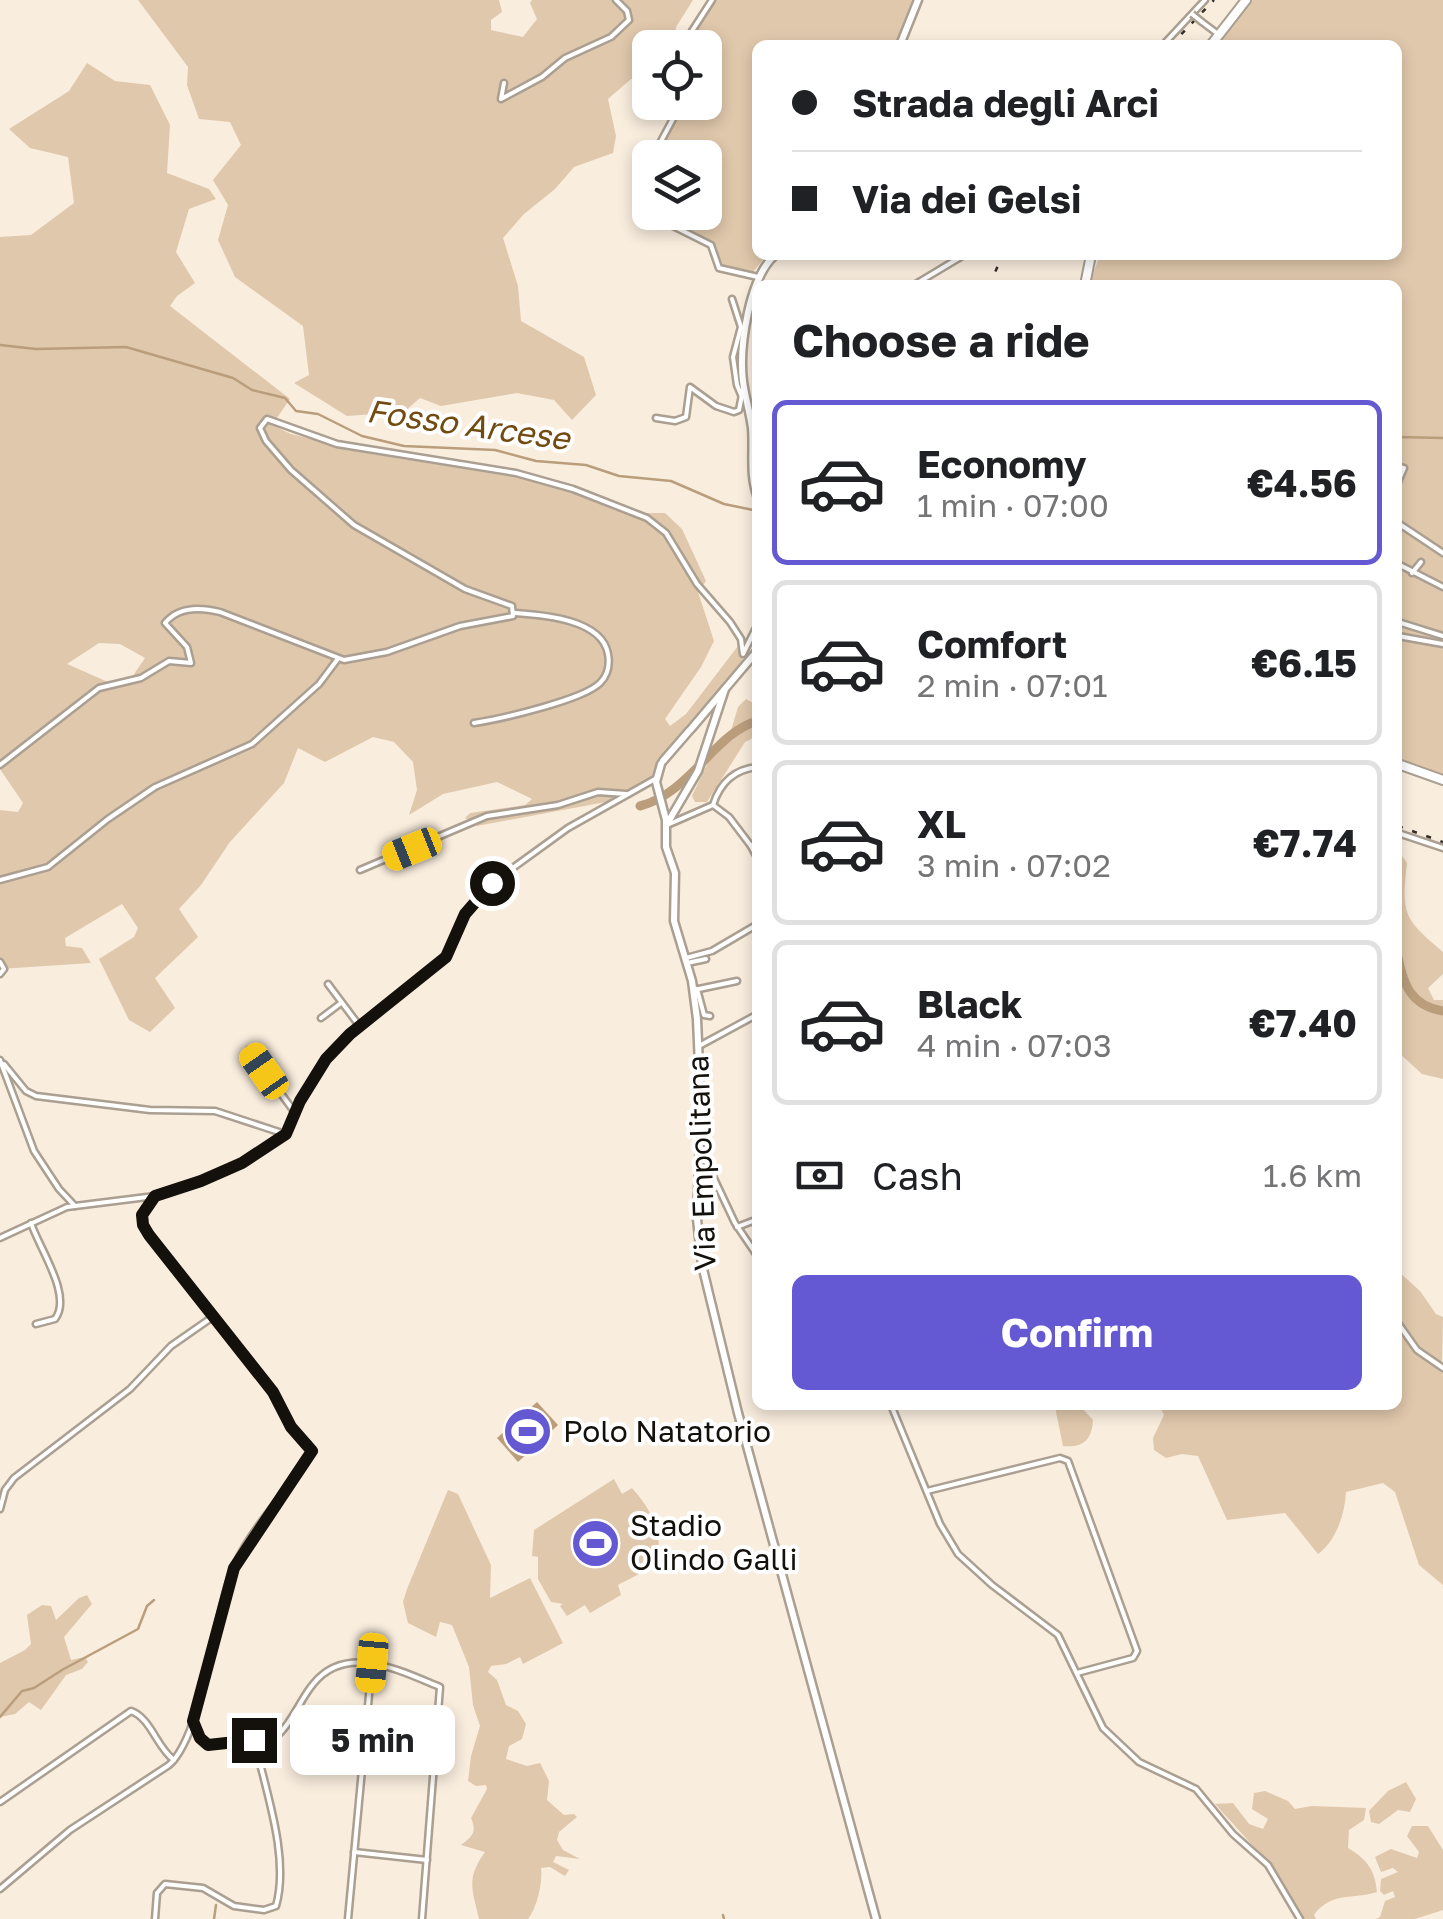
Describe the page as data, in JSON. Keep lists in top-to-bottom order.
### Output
{
  "streets": {
    "main road": ["Via Empolitana"]
  },
  "water": ["Fosso Arcese"],
  "places": {
    "sports": ["Polo Natatorio", "Stadio Olindo Galli"]
  },
  "page": {
    "banner": ["Strada degli Arci", "Via dei Gelsi"],
    "heading": "Choose a ride",
    "list": [
      {
        "name": "Economy",
        "note": "1 min · 07:00",
        "value": "€4.56"
      },
      {
        "name": "Comfort",
        "note": "2 min · 07:01",
        "value": "€6.15"
      },
      {
        "name": "XL",
        "note": "3 min · 07:02",
        "value": "€7.74"
      },
      {
        "name": "Black",
        "note": "4 min · 07:03",
        "value": "€7.40"
      }
    ],
    "pay": ["Cash", "1.6 km"],
    "buttons": "Confirm",
    "bubble": "5 min"
  }
}
